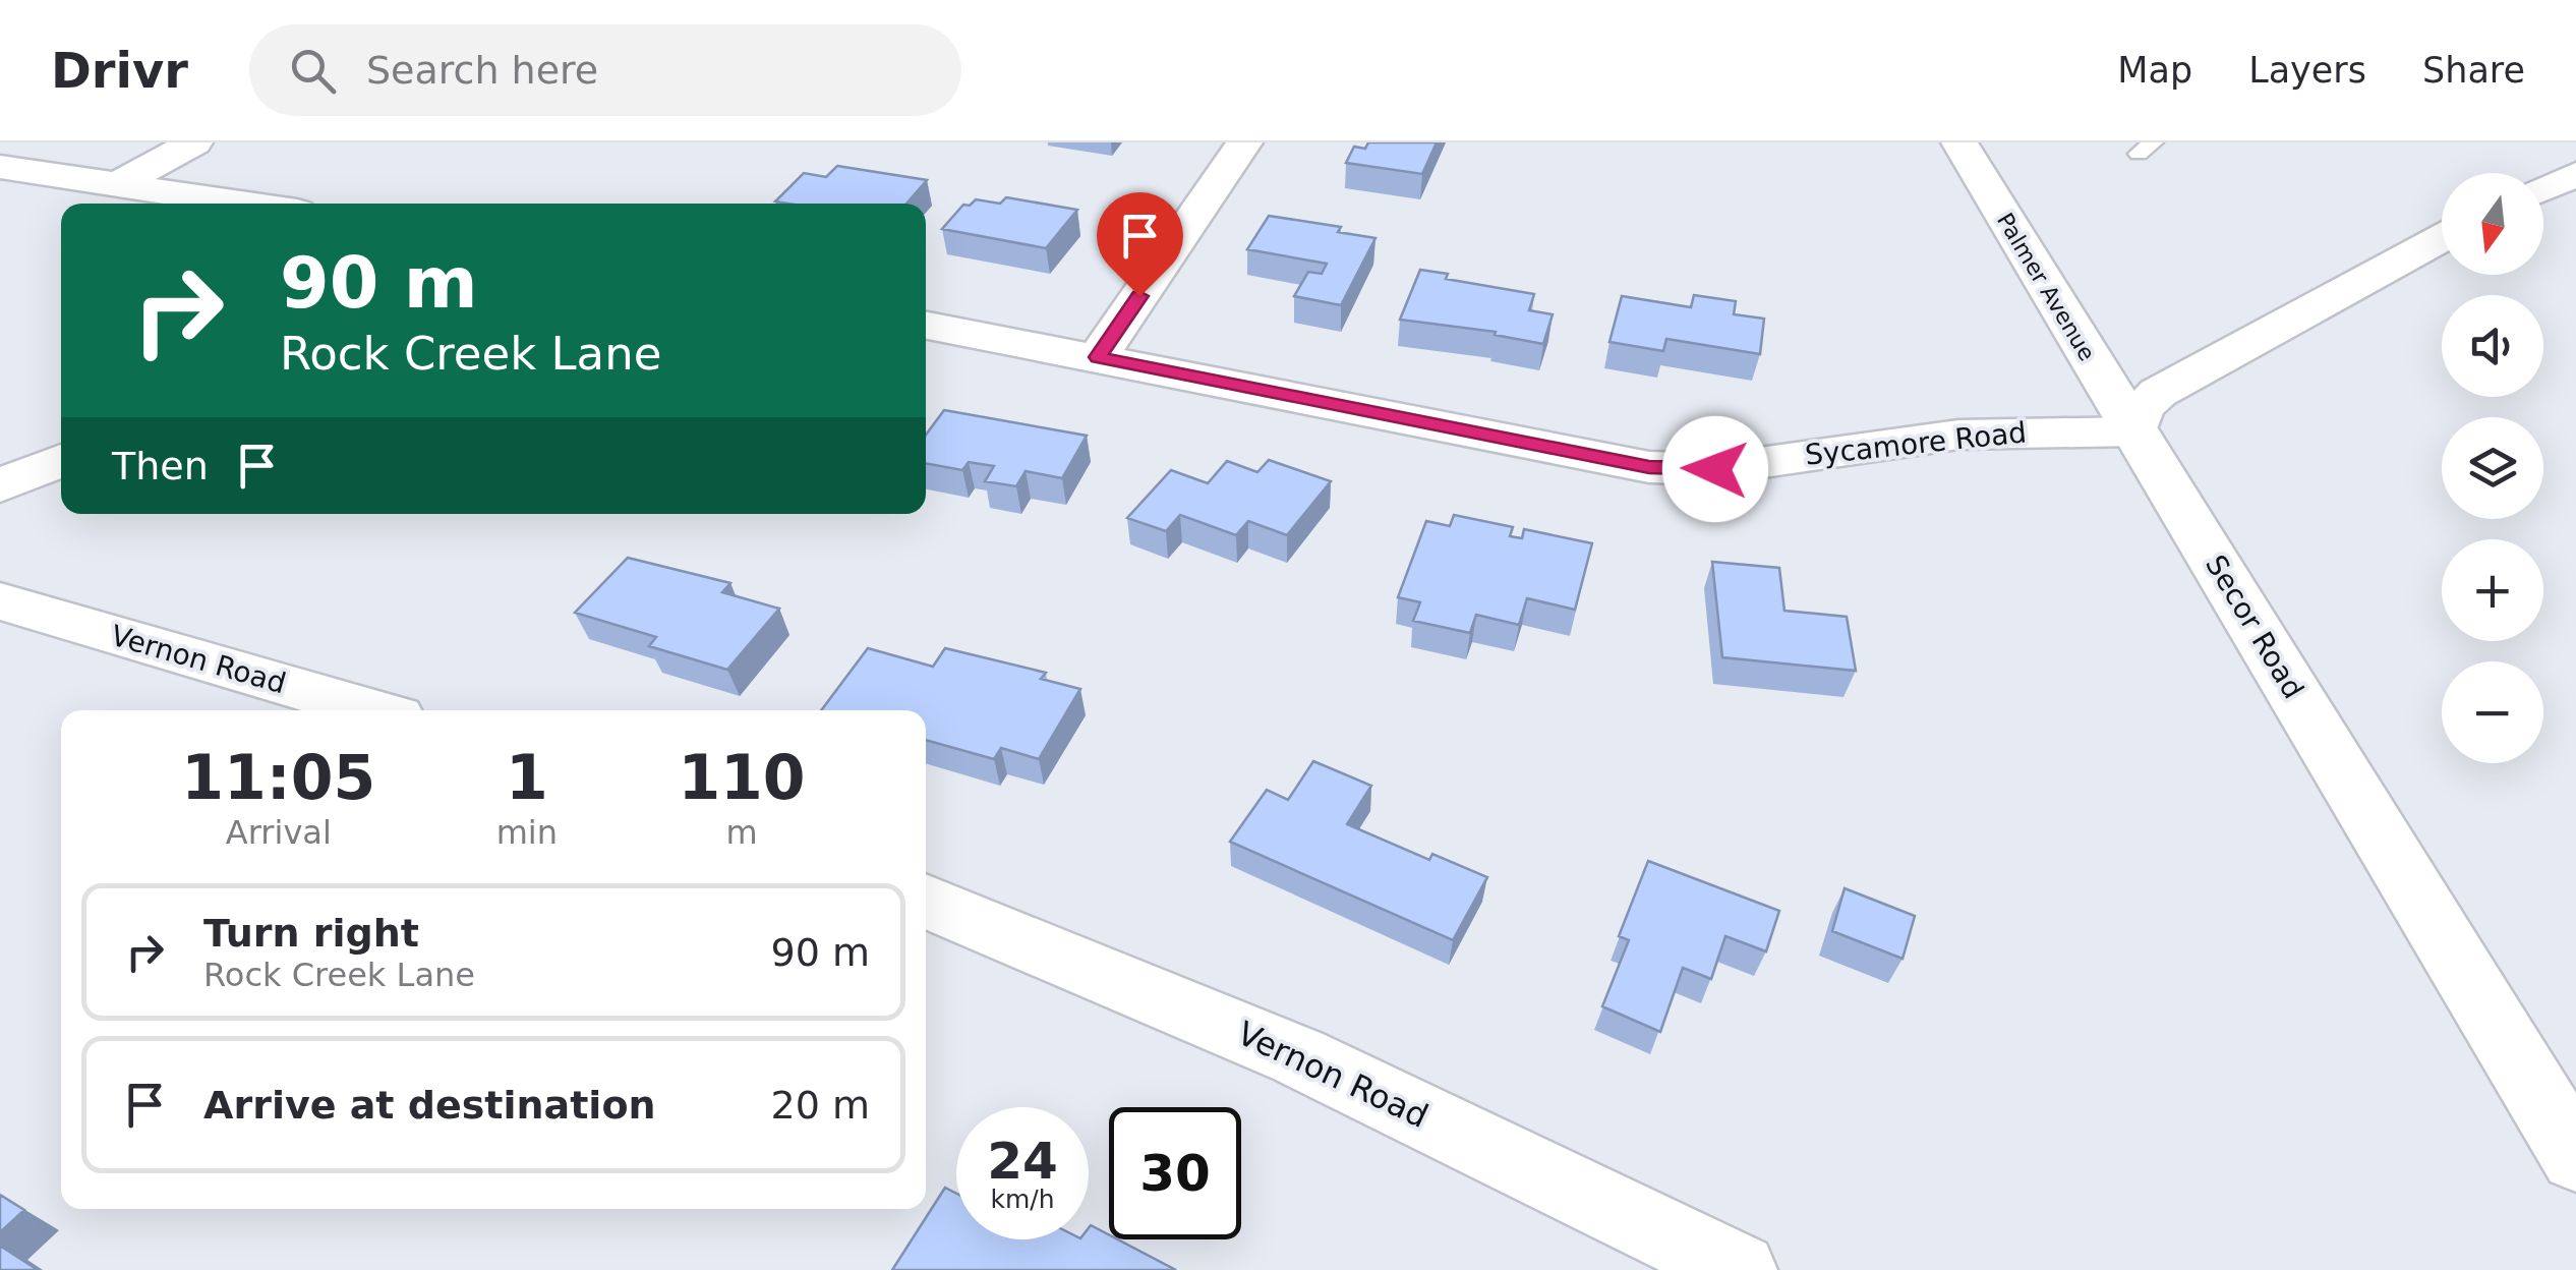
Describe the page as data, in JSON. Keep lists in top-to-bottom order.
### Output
{
  "streets": {
    "street": [
      "Palmer Avenue",
      "Sycamore Road",
      "Secor Road",
      "Vernon Road"
    ]
  },
  "crossings": [
    ["Palmer Avenue", "Sycamore Road"],
    ["Palmer Avenue", "Secor Road"],
    ["Sycamore Road", "Secor Road"]
  ],
  "north": "bottom",
  "page": {
    "header": "Drivr",
    "search": "Search here",
    "nav": ["Map", "Layers", "Share"],
    "map_buttons": ["+", "−"],
    "turn": ["90 m", "Rock Creek Lane"],
    "then": "Then",
    "eta": [
      "11:05",
      "Arrival",
      "1",
      "min",
      "110",
      "m"
    ],
    "list": [
      {
        "name": "Turn right",
        "note": "Rock Creek Lane",
        "value": "90 m"
      },
      {
        "name": "Arrive at destination",
        "value": "20 m"
      }
    ],
    "speed": "24 km/h",
    "limit": "30"
  }
}
